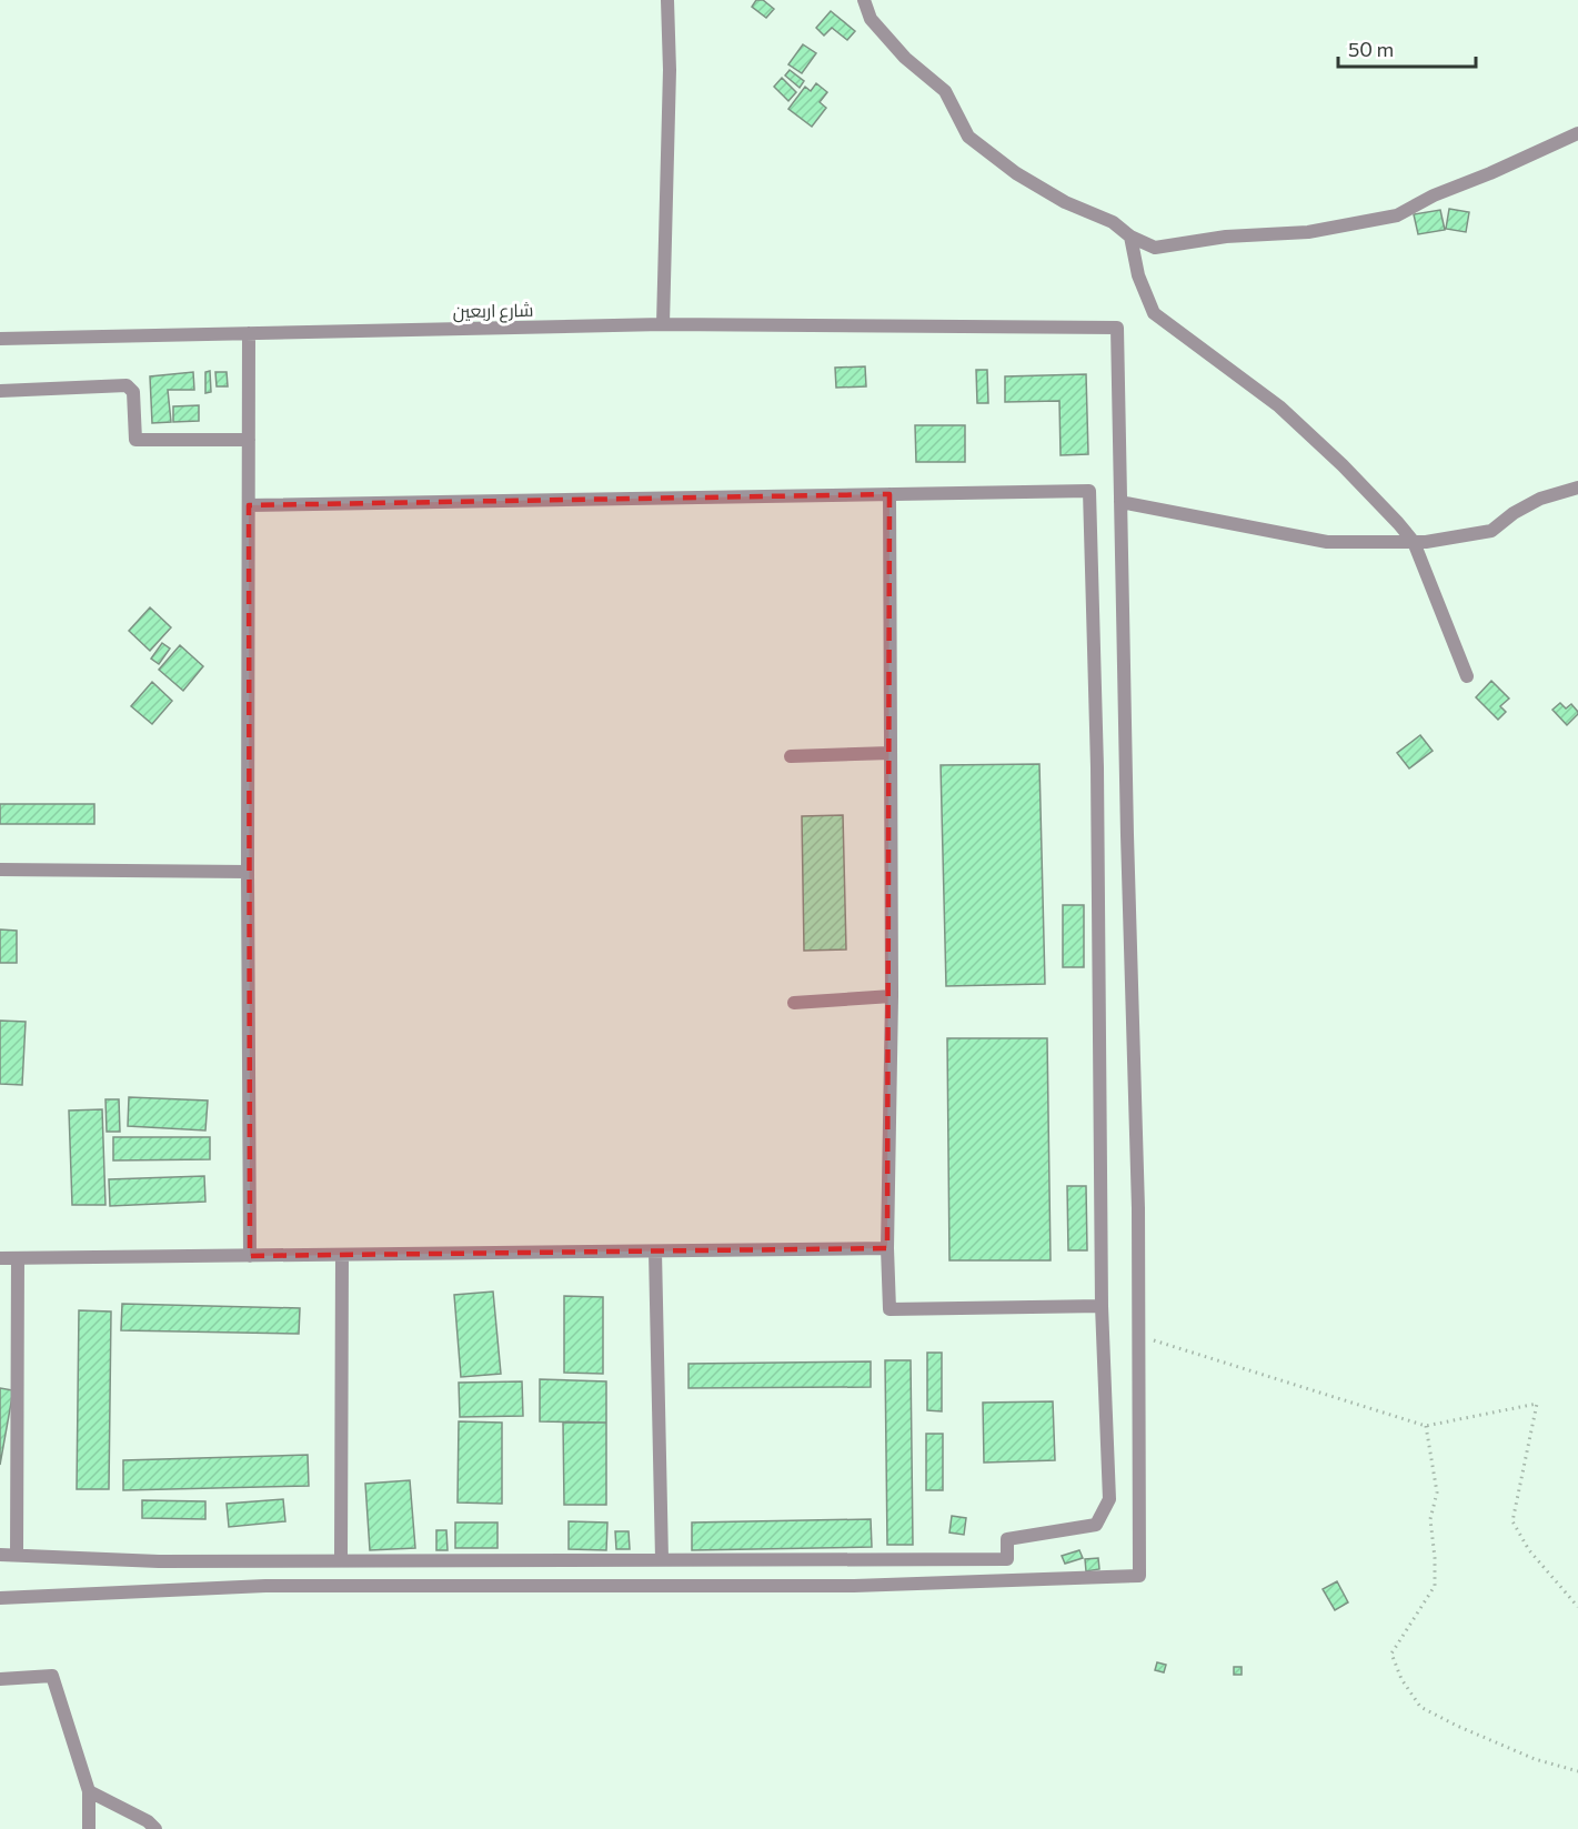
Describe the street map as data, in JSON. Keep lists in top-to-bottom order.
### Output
{
  "streets": {
    "street": ["شارع اربعين"]
  },
  "scale_bar": "50 m"
}
